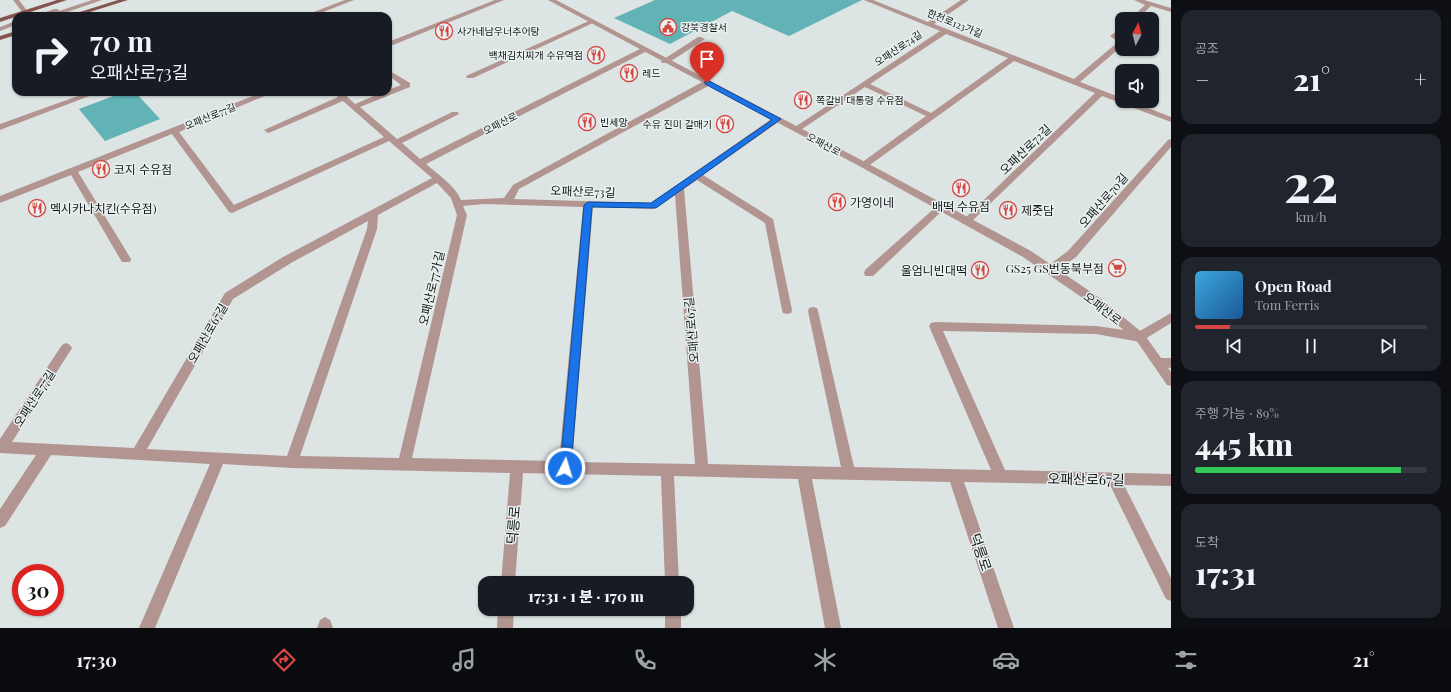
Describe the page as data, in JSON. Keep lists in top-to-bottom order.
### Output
{
  "streets": {
    "street": [
      "한천로123가길",
      "오패산로74길",
      "오패산로77길",
      "오패산로",
      "오패산로72길",
      "오패산로73길",
      "오패산로70길",
      "오패산로77가길",
      "오패산로67길",
      "덕릉로"
    ]
  },
  "crossings": [
    ["한천로123가길", "오패산로74길"],
    ["한천로123가길", "오패산로72길"],
    ["오패산로74길", "오패산로"],
    ["오패산로77길", "오패산로67길"],
    ["오패산로", "오패산로72길"],
    ["오패산로", "오패산로73길"],
    ["오패산로", "오패산로70길"],
    ["오패산로", "오패산로67길"],
    ["오패산로73길", "오패산로77가길"],
    ["오패산로73길", "오패산로67길"],
    ["오패산로77가길", "오패산로67길"],
    ["오패산로67길", "덕릉로"]
  ],
  "places": {
    "public building": ["강북경찰서"],
    "restaurant": [
      "사가네남우너추어탕",
      "백채김치찌개 수유역점",
      "레드",
      "쪽갈비 대통령 수유점",
      "빈세앙",
      "수유 진미 갈매기",
      "코지 수유점",
      "배떡 수유점",
      "가영이네",
      "멕시카나치킨(수유점)",
      "제줏담",
      "울엄니빈대떡"
    ],
    "supermarket": ["GS25 GS번동북부점"]
  },
  "north": "top",
  "page": {
    "tile": [
      "공조",
      ["22", "km/h"],
      ["주행 가능 · 89%", "445 km"],
      ["도착", "17:31"]
    ],
    "turn": ["70 m", "오패산로73길"],
    "heat": ["−", "21°", "+"],
    "song": ["Open Road", "Tom Ferris"],
    "limit": "30",
    "trip": "17:31 · 1 분 · 170 m",
    "tabs": ["17:30", "21°"]
  }
}
